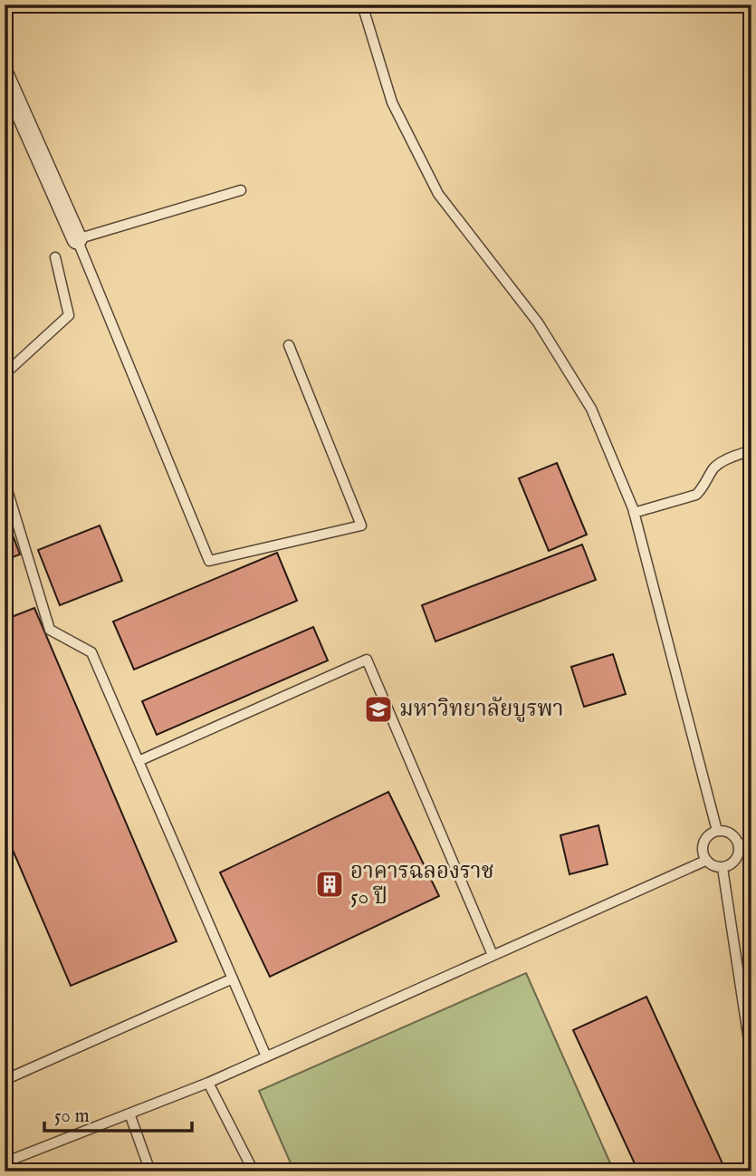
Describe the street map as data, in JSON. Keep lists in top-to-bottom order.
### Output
{
  "places": {
    "school or university": ["มหาวิทยาลัยบูรพา"],
    "building": ["อาคารฉลองราช 50 ปี"]
  },
  "scale_bar": "50 m"
}
